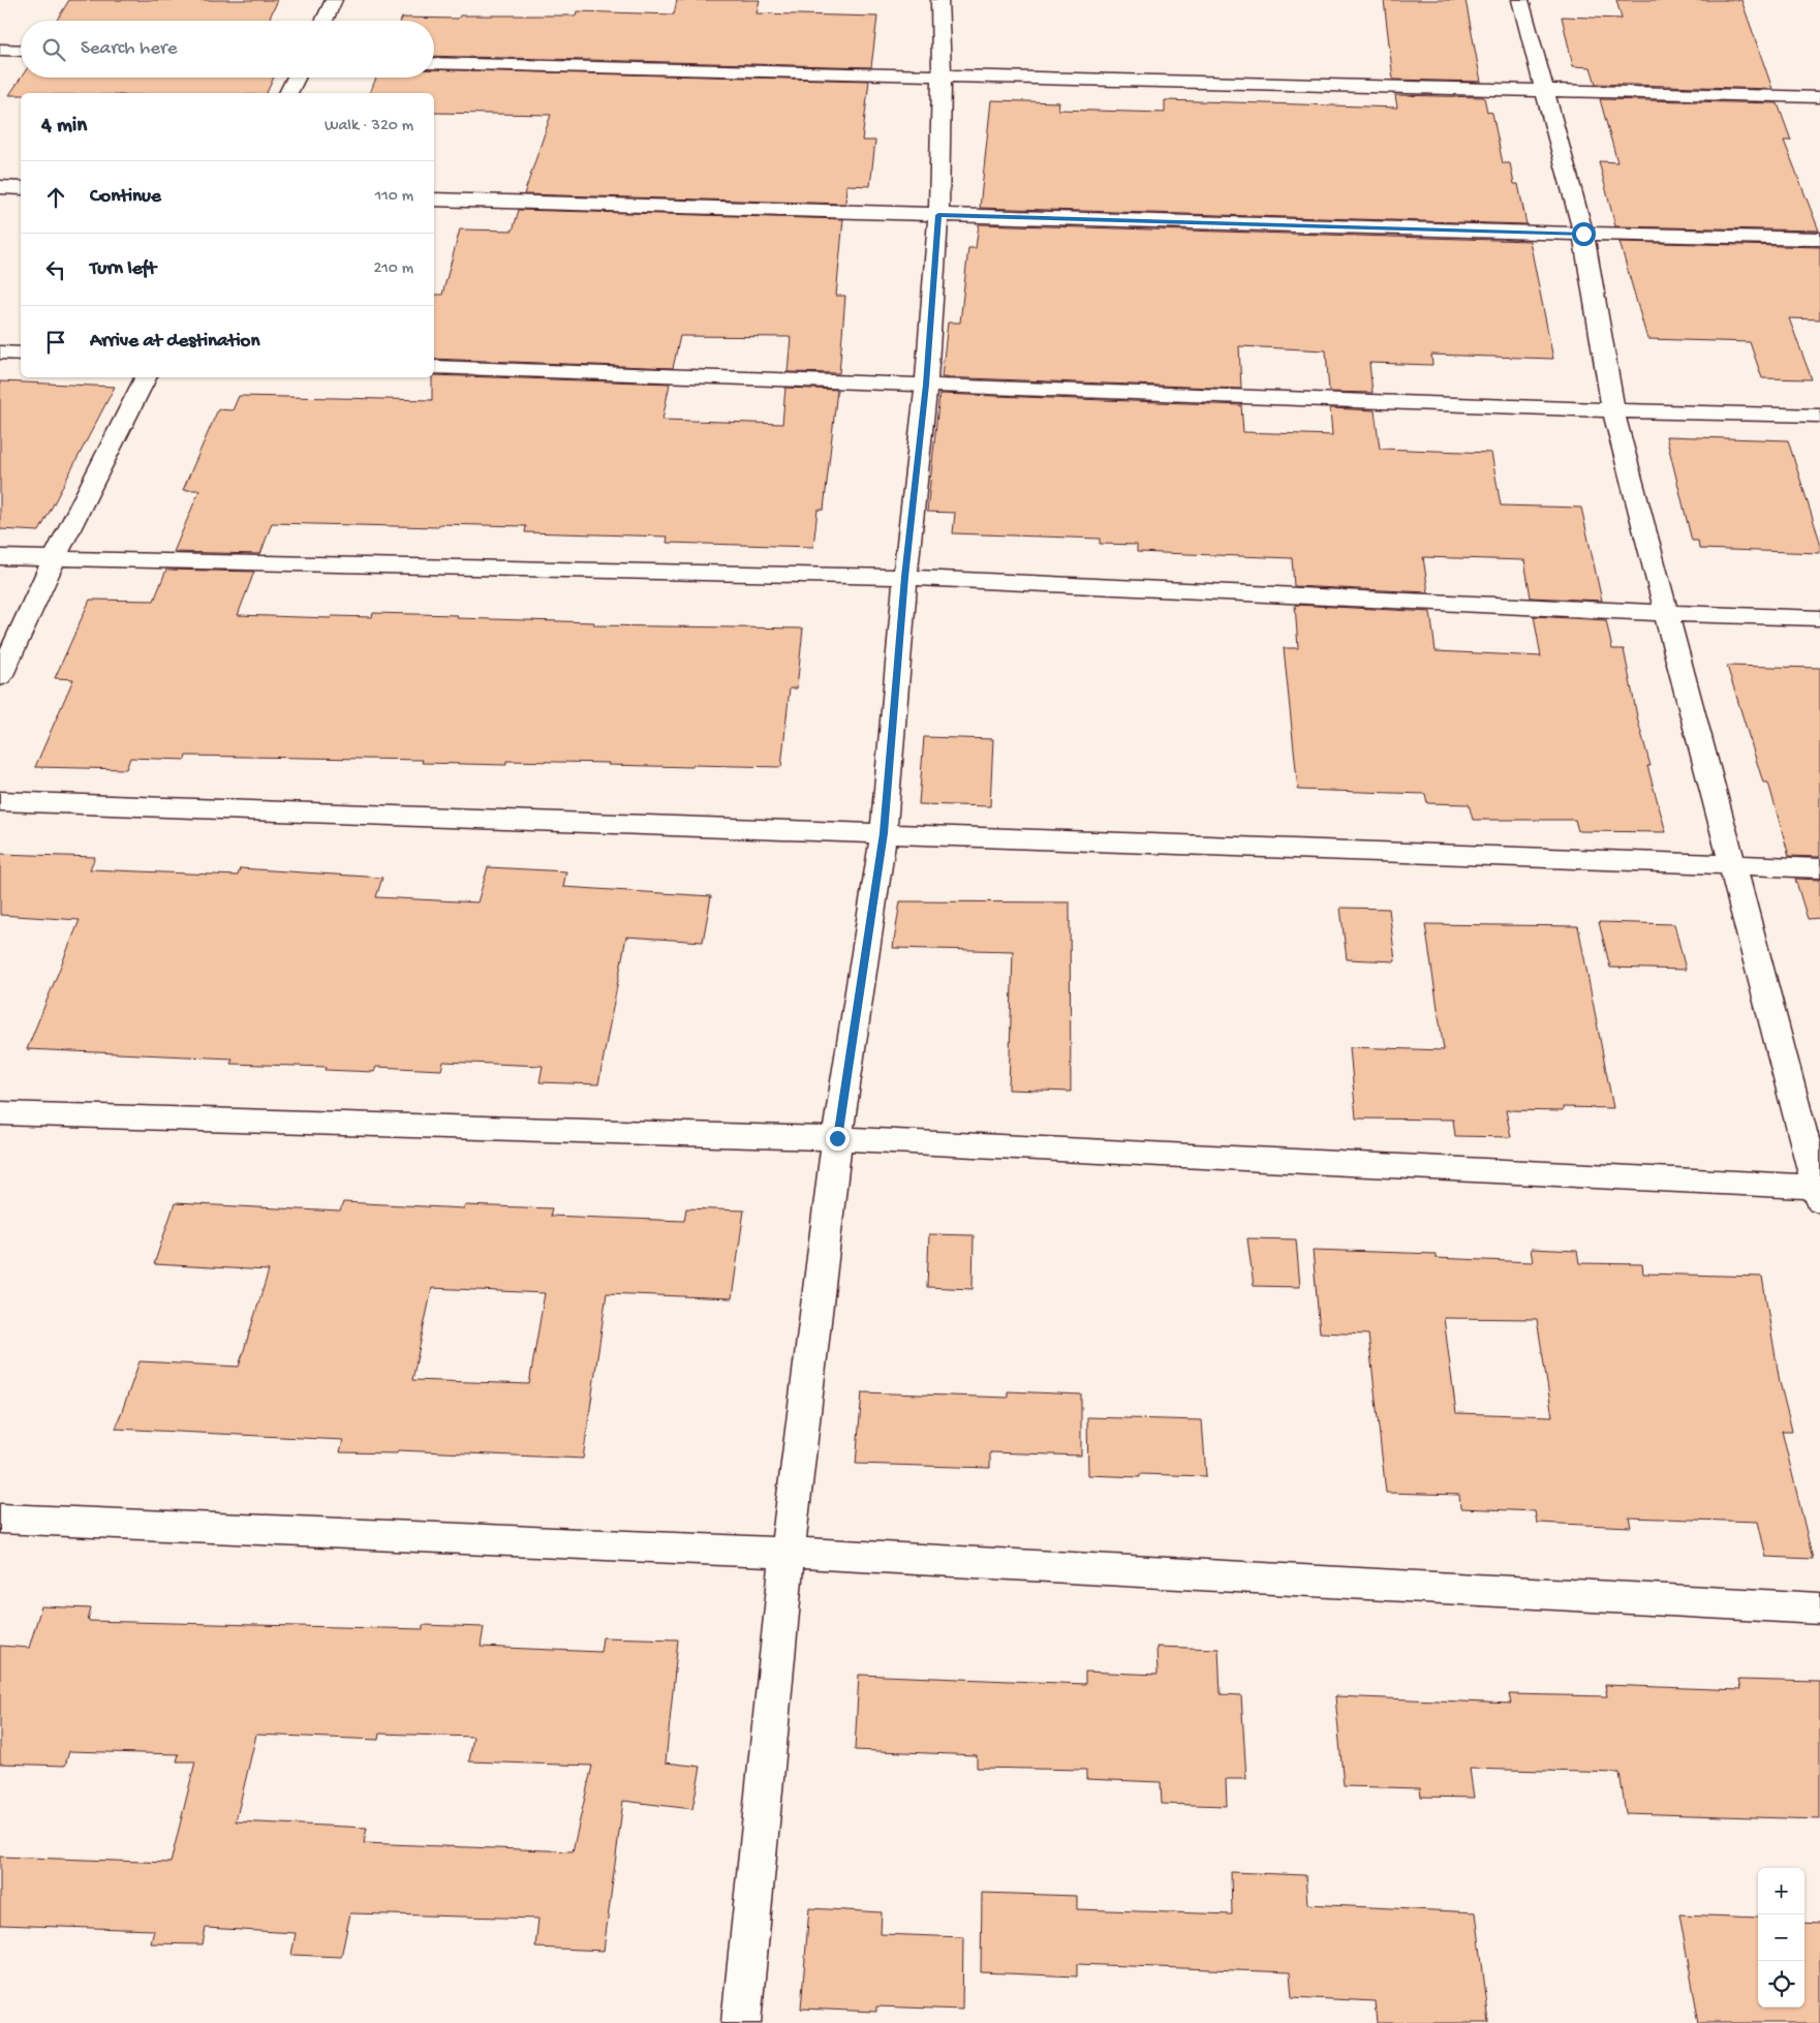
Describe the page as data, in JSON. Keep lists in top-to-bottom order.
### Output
{
  "page": {
    "search": "Search here",
    "heading": ["4 min", "Walk · 320 m"],
    "list": [
      ["Continue", "110 m"],
      ["Turn left", "210 m"],
      "Arrive at destination"
    ],
    "map_buttons": ["+", "−"]
  }
}
